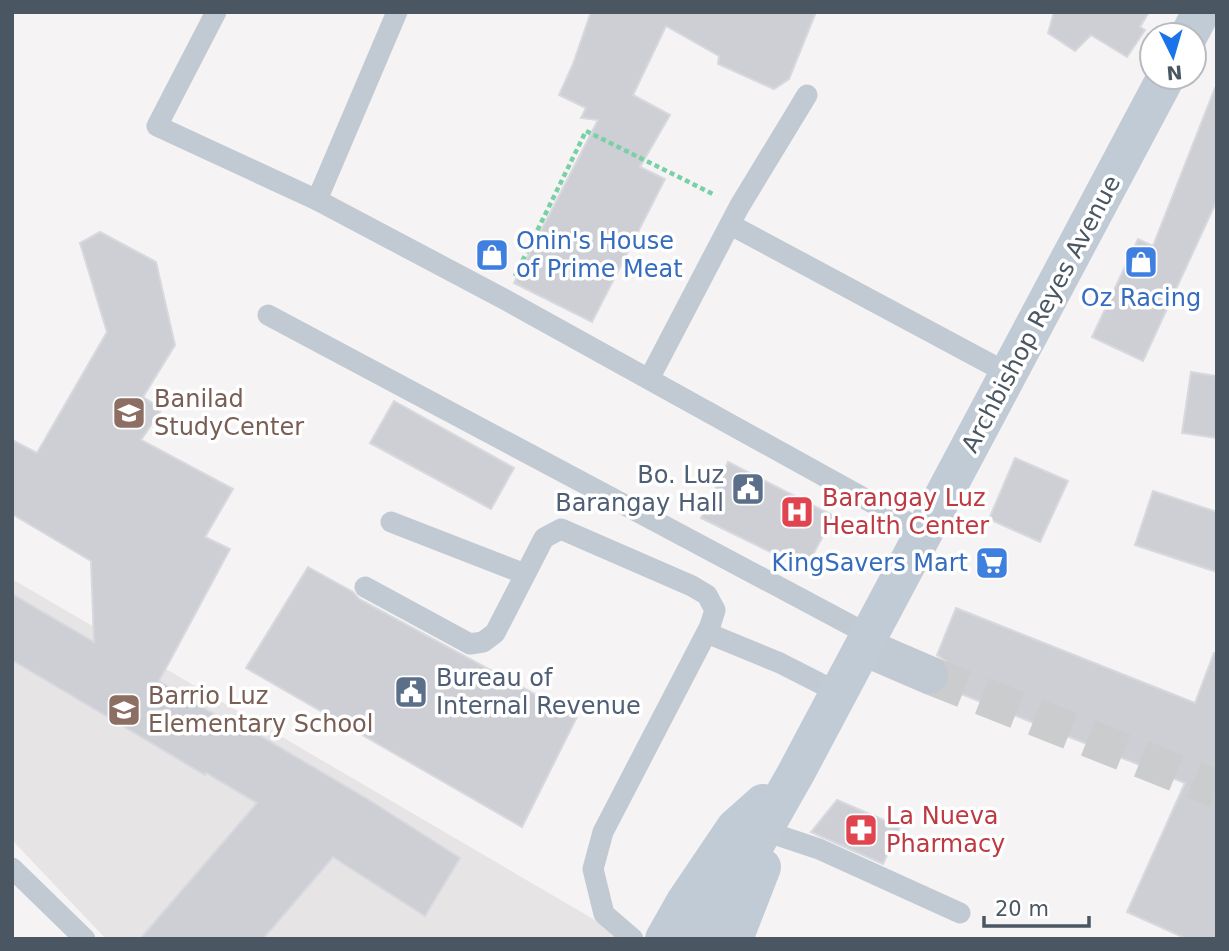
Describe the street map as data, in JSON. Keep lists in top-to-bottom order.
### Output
{
  "streets": {
    "main road": ["Archbishop Reyes Avenue"]
  },
  "places": {
    "shop": ["Onin's House of Prime Meat", "Oz Racing"],
    "school or university": ["Banilad StudyCenter", "Barrio Luz Elementary School"],
    "public building": ["Bo. Luz Barangay Hall", "Bureau of Internal Revenue"],
    "hospital": ["Barangay Luz Health Center"],
    "supermarket": ["KingSavers Mart"],
    "pharmacy": ["La Nueva Pharmacy"]
  },
  "scale_bar": "20 m",
  "north": "bottom"
}
